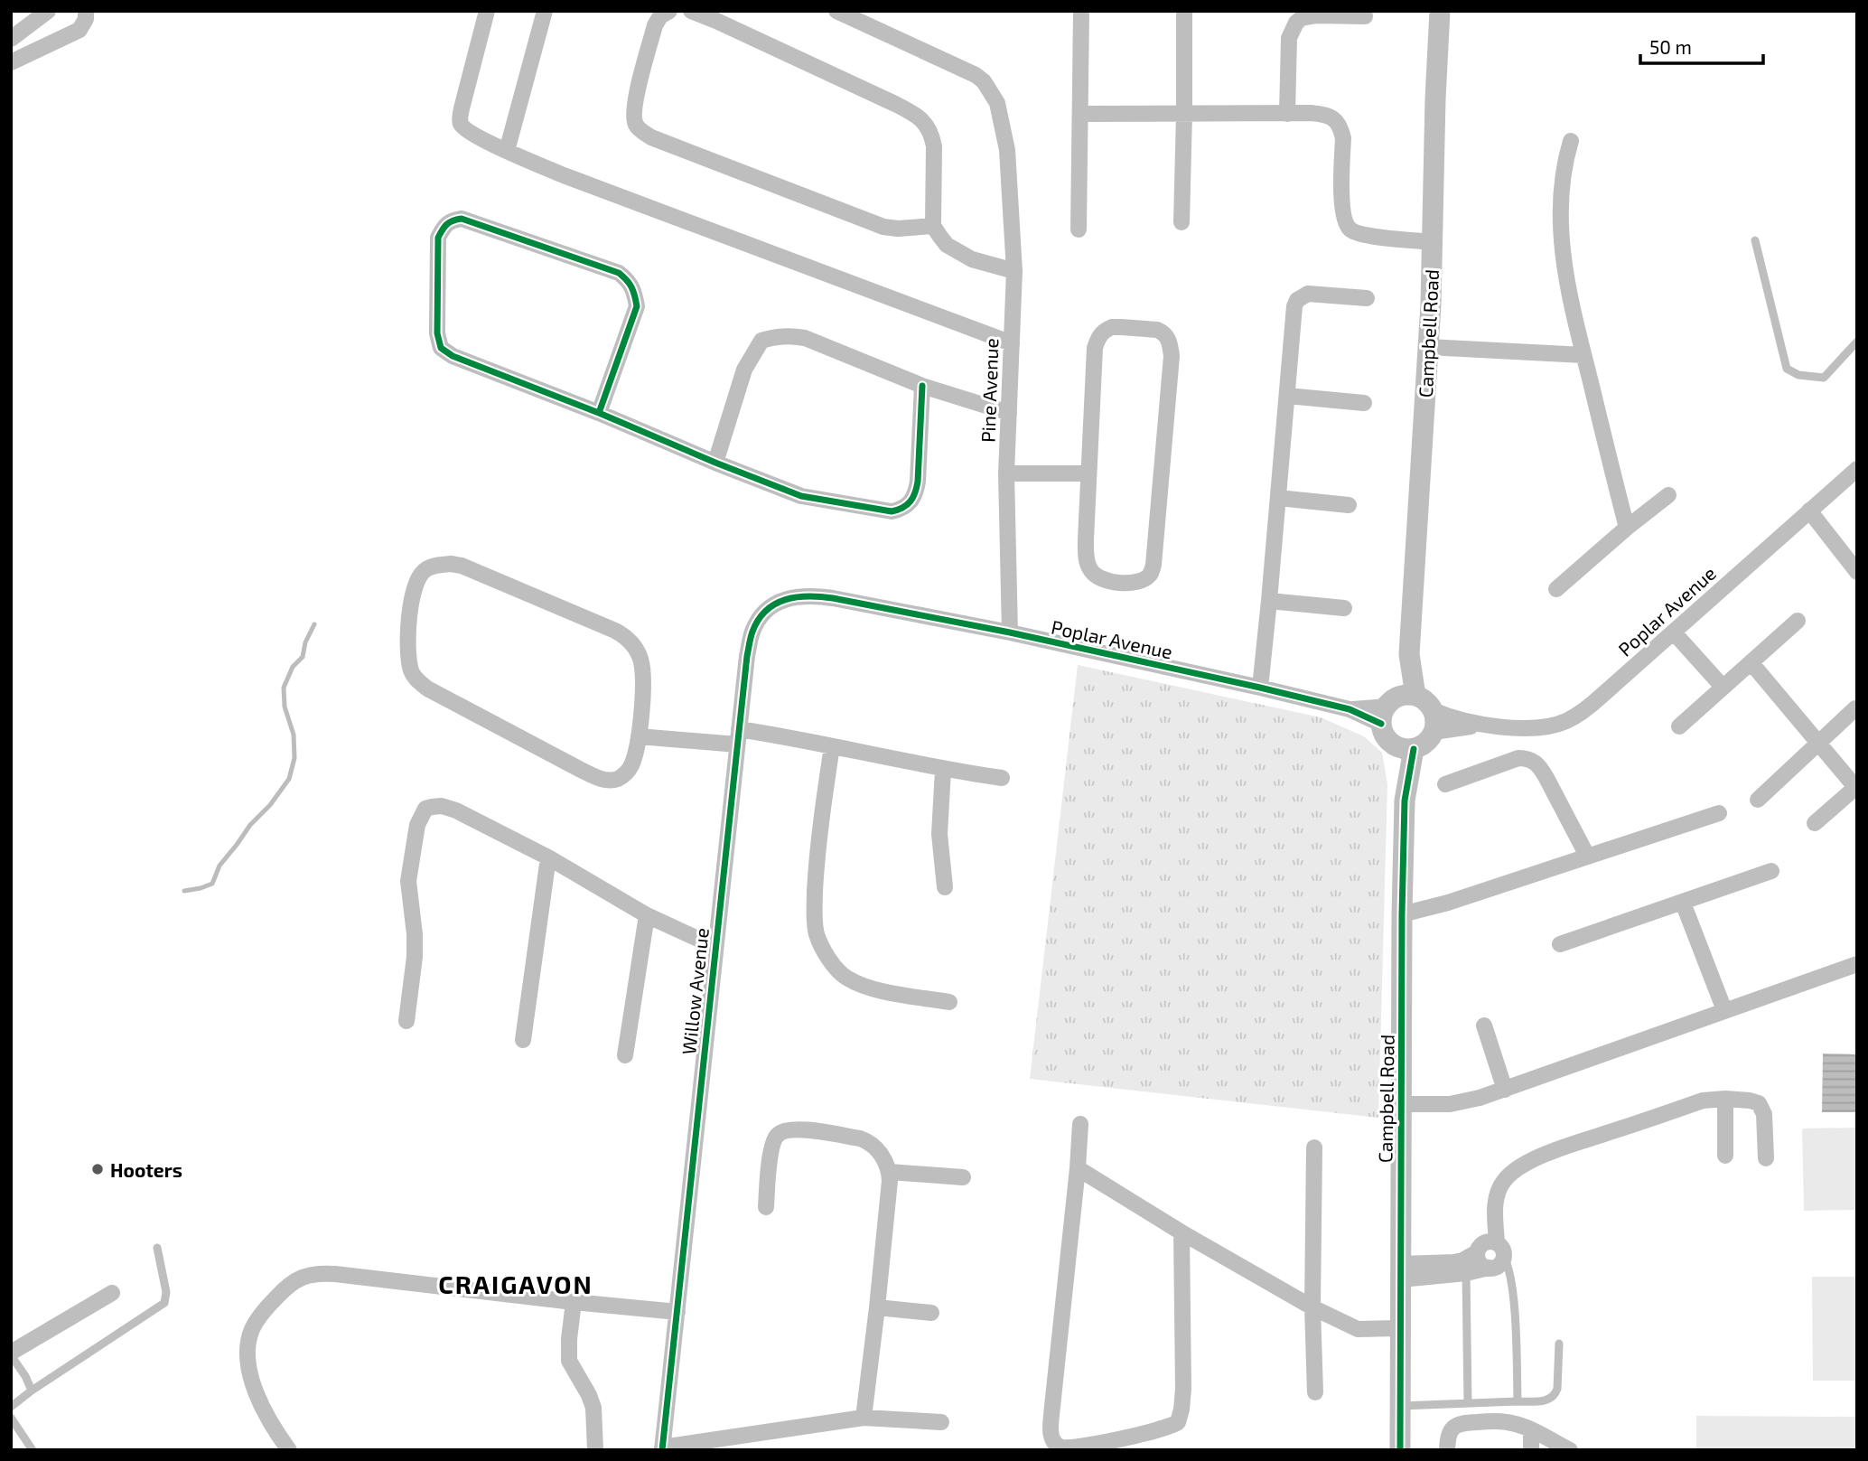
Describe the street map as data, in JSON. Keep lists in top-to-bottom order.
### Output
{
  "streets": {
    "street": [
      "Campbell Road",
      "Pine Avenue",
      "Poplar Avenue",
      "Willow Avenue"
    ]
  },
  "crossings": [
    ["Campbell Road", "Poplar Avenue"],
    ["Pine Avenue", "Poplar Avenue"],
    ["Poplar Avenue", "Willow Avenue"]
  ],
  "districts": ["CRAIGAVON"],
  "places": ["Hooters"],
  "scale_bar": "50 m"
}
